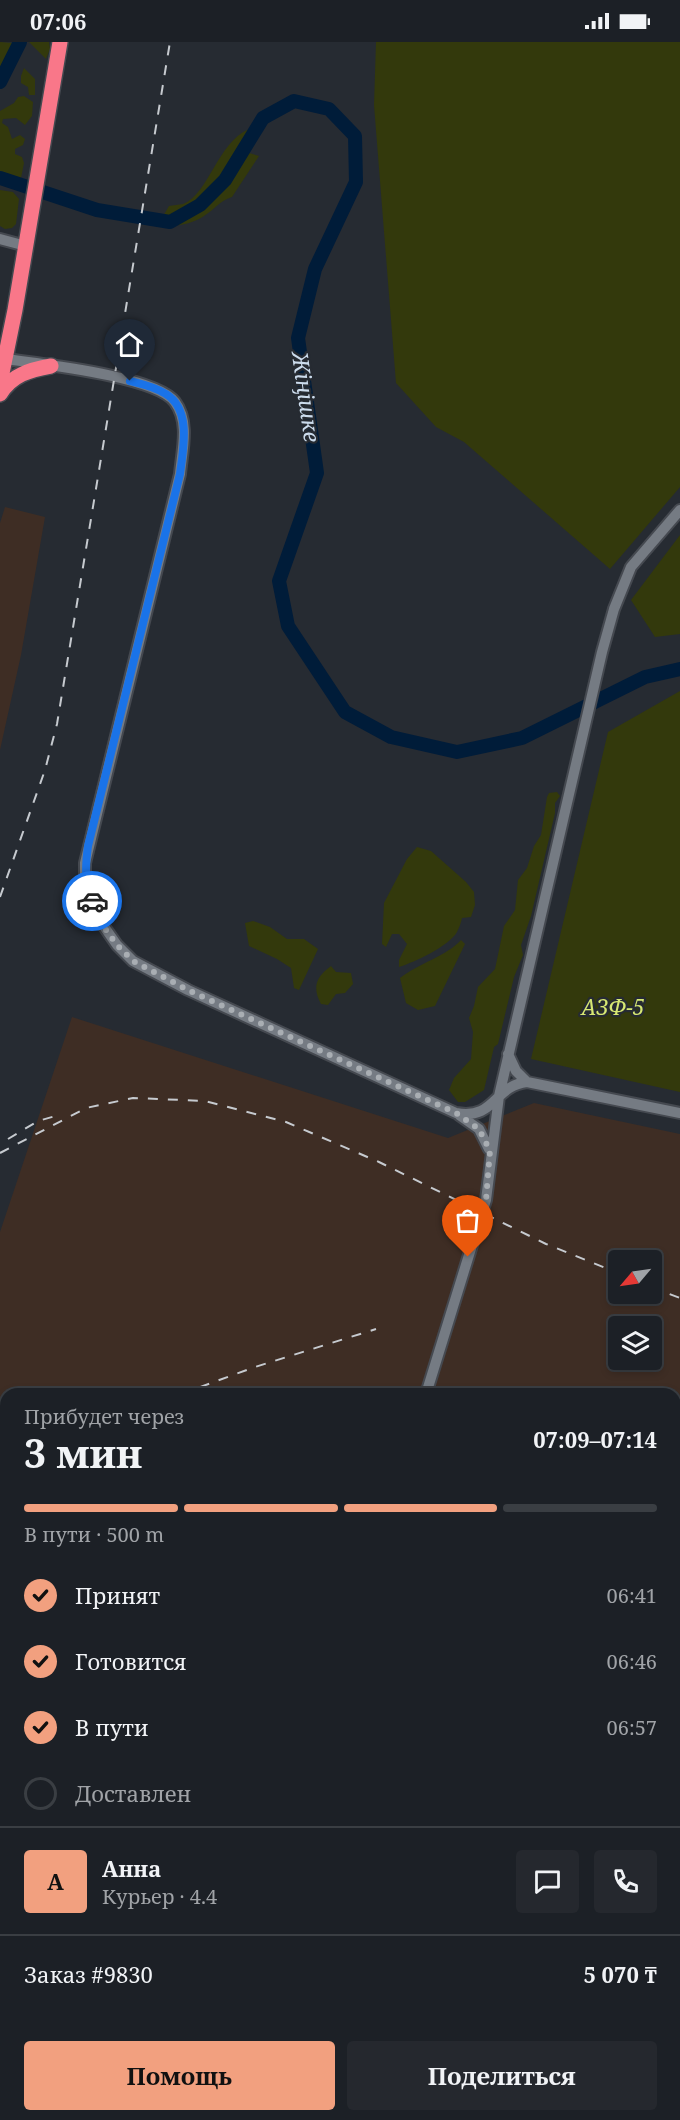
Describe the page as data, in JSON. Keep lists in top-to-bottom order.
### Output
{
  "water": ["Жіңішке"],
  "parks": ["АЗФ-5"],
  "north": "bottom left",
  "page": {
    "status": "07:06",
    "heading": ["3 мин", "Прибудет через", "07:09–07:14"],
    "panel": [
      "Анна",
      "Курьер · 4.4",
      "Заказ #9830",
      "5 070 ₸"
    ],
    "bar": "В пути · 500 m",
    "list": [
      ["Принят", "06:41"],
      ["Готовится", "06:46"],
      ["В пути", "06:57"],
      "Доставлен"
    ],
    "round": "А",
    "buttons": ["Помощь", "Поделиться"]
  }
}
